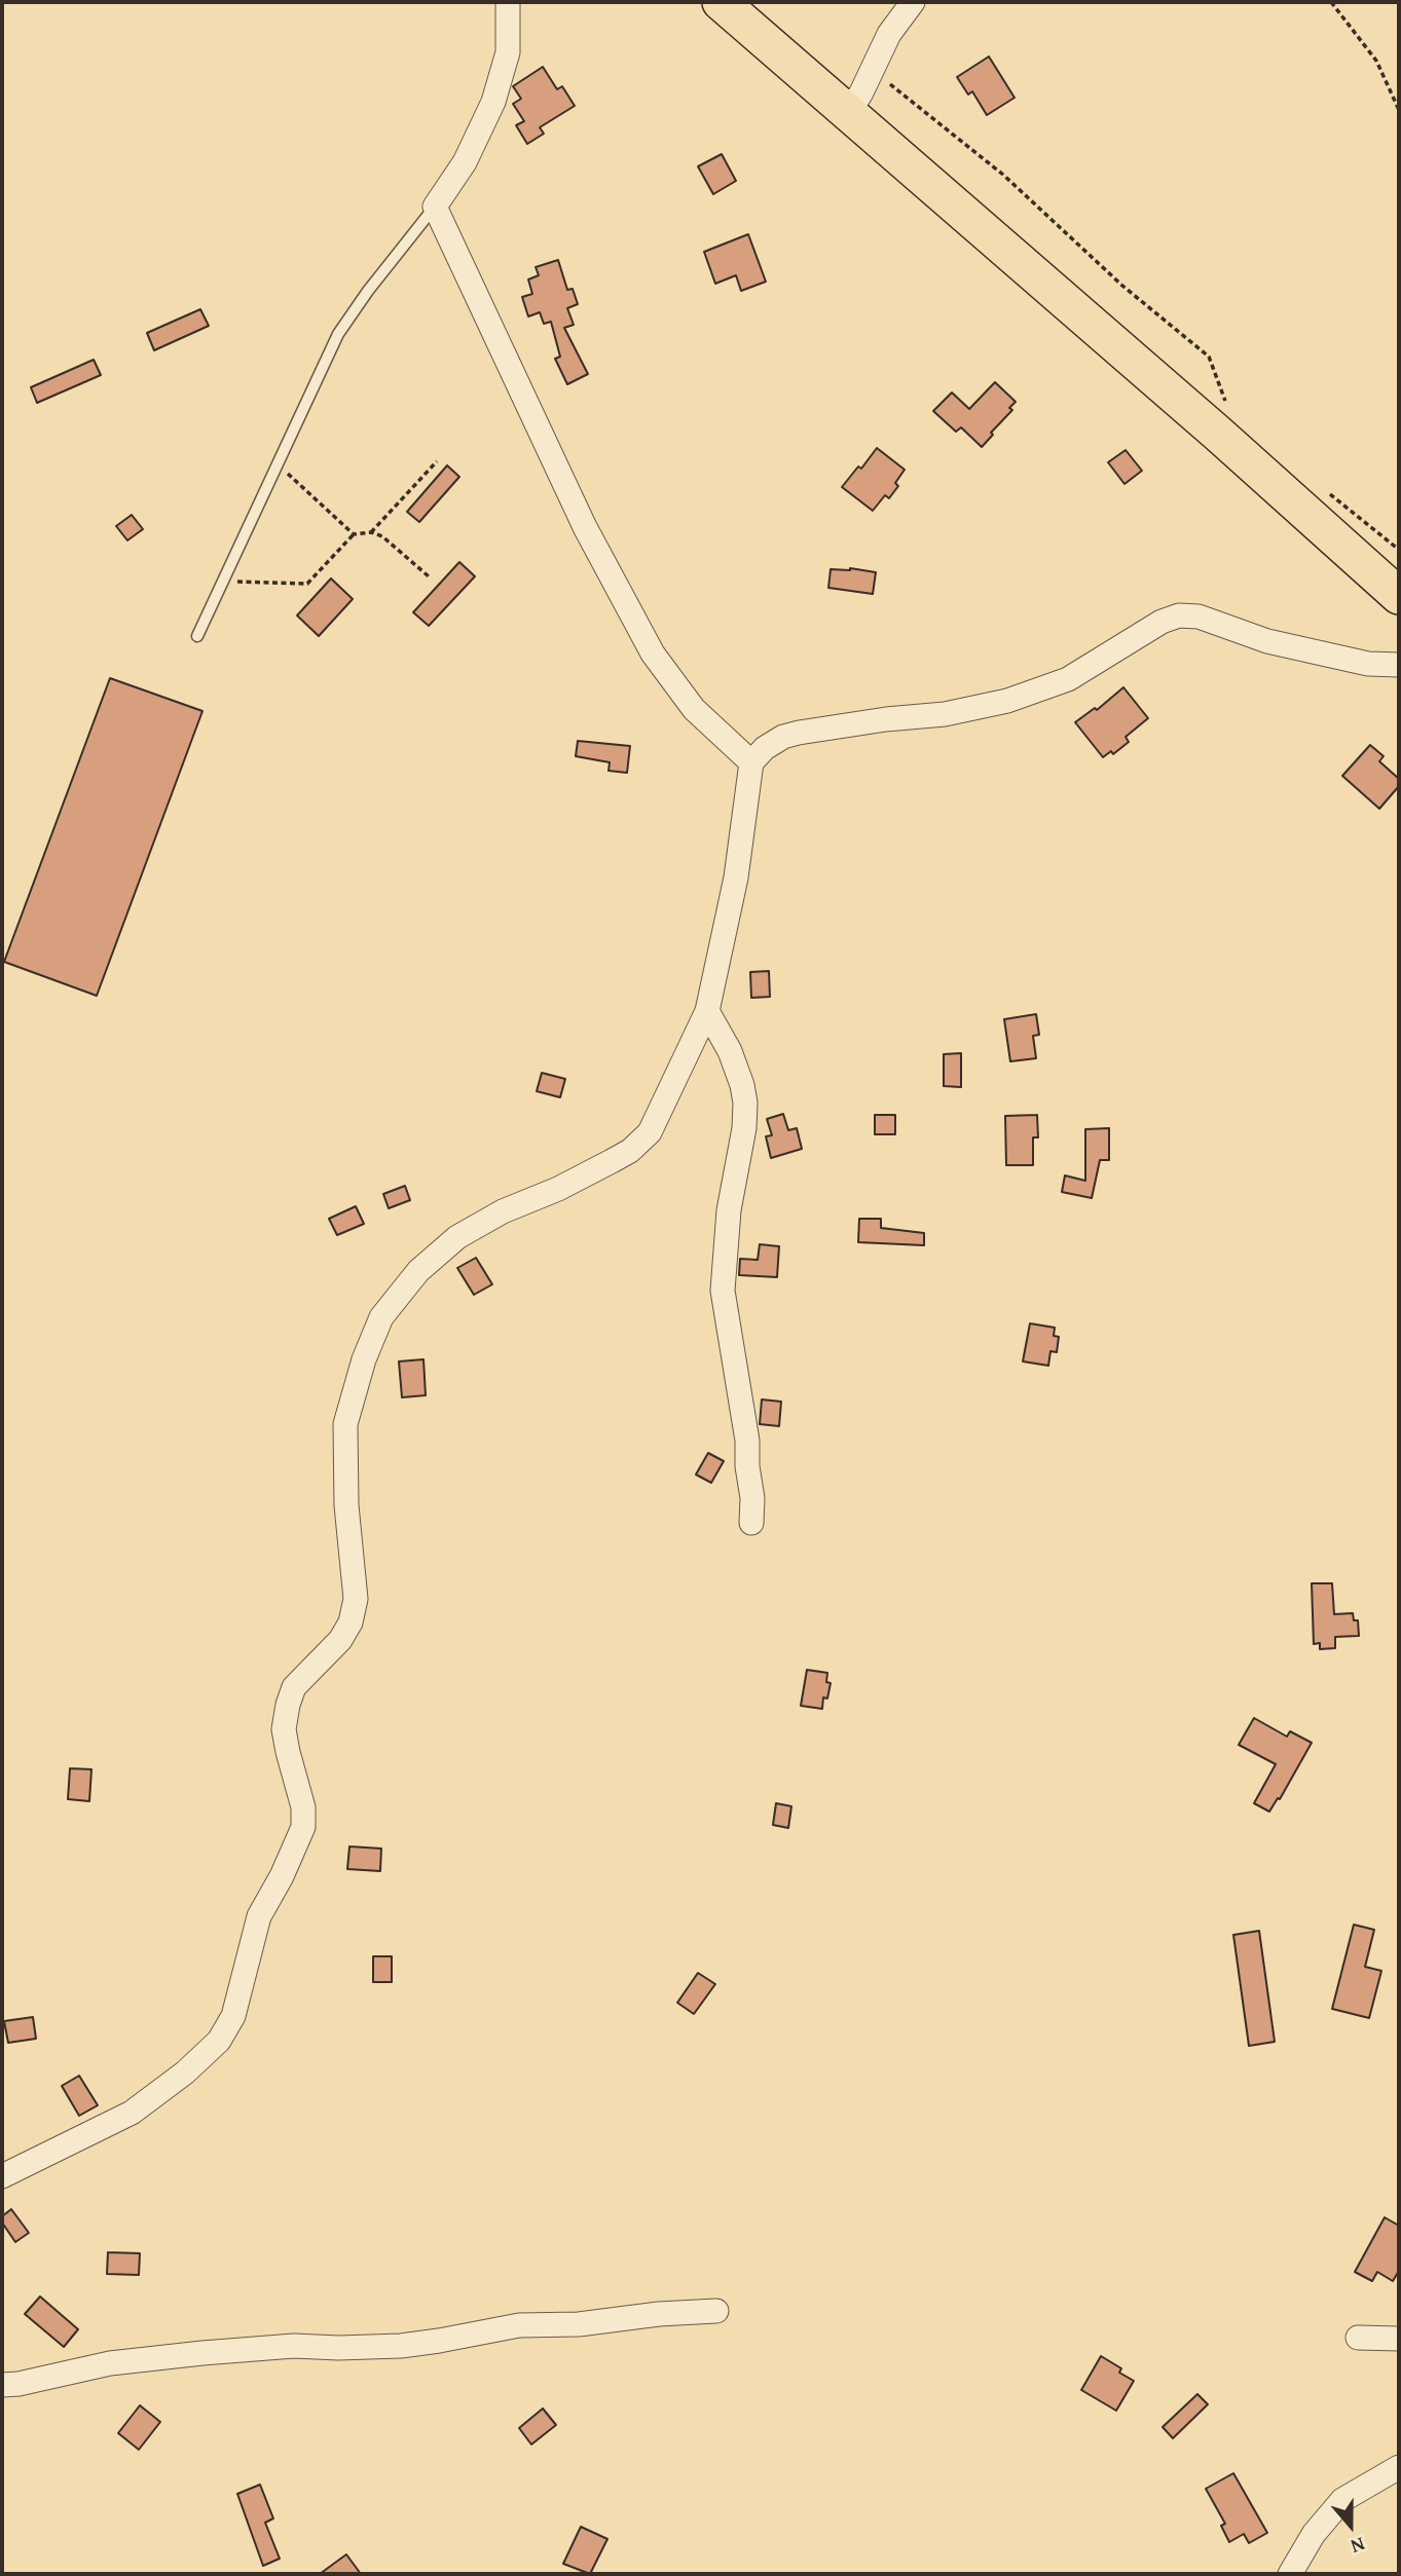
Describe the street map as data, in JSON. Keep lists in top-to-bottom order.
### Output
{
  "north": "bottom"
}
